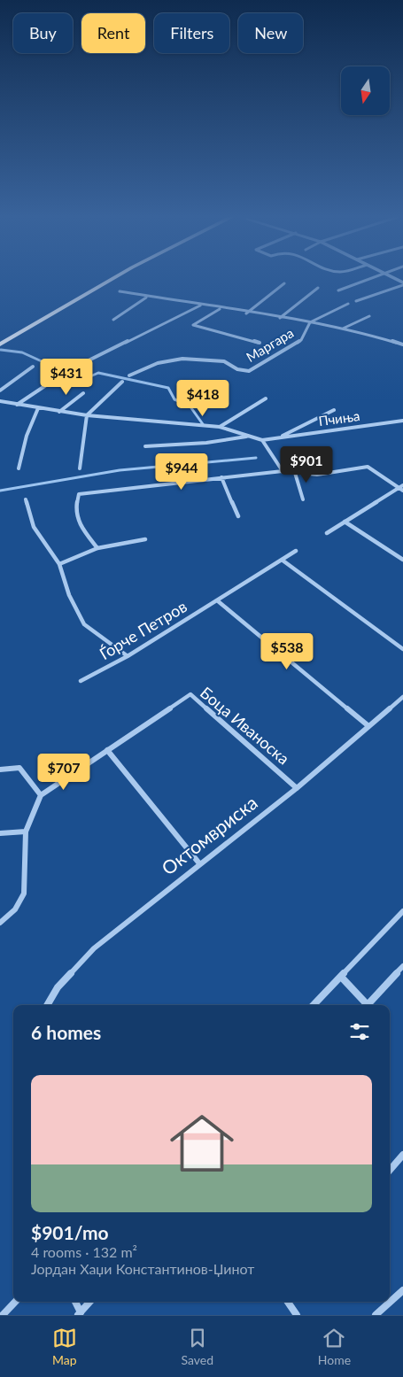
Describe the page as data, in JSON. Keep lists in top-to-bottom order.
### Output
{
  "streets": {
    "street": [
      "Маргара",
      "Пчиња",
      "Ѓорче Петров",
      "Боца Иваноска",
      "Октомвриска"
    ]
  },
  "crossings": [
    ["Боца Иваноска", "Октомвриска"]
  ],
  "north": "bottom",
  "page": {
    "chip": [
      "Buy",
      "Rent",
      "Filters",
      "New"
    ],
    "price": [
      "$431",
      "$418",
      "$901",
      "$944",
      "$538",
      "$707"
    ],
    "heading": "6 homes",
    "list": [
      {
        "name": "$901/mo",
        "note": "4 rooms · 132 m² · Јордан Хаџи Константинов-Џинот"
      }
    ],
    "tabs": ["Map", "Saved", "Home"]
  }
}
